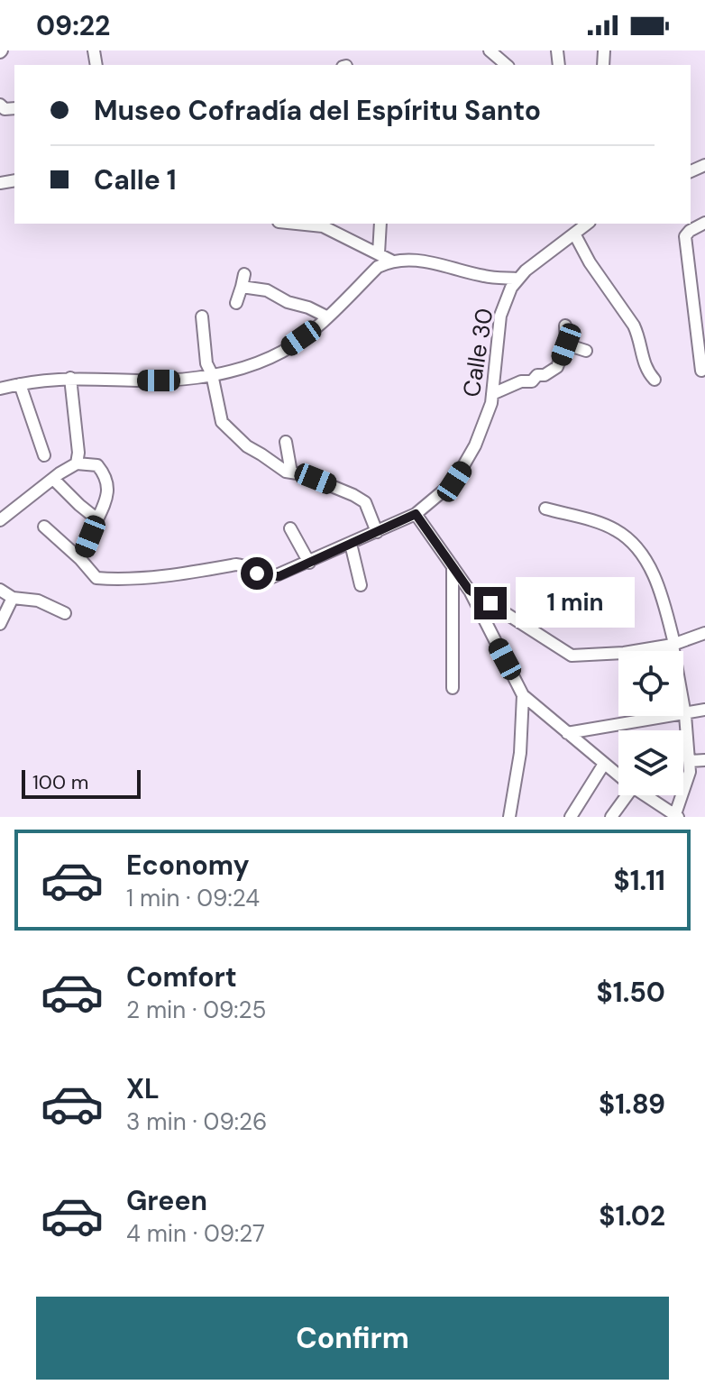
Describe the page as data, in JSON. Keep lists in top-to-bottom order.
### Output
{
  "streets": {
    "street": ["Calle 30"]
  },
  "scale_bar": "100 m",
  "page": {
    "status": "09:22",
    "banner": ["Museo Cofradía del Espíritu Santo", "Calle 1"],
    "bubble": "1 min",
    "scale": "100 m",
    "list": [
      {
        "name": "Economy",
        "note": "1 min · 09:24",
        "value": "$1.11"
      },
      {
        "name": "Comfort",
        "note": "2 min · 09:25",
        "value": "$1.50"
      },
      {
        "name": "XL",
        "note": "3 min · 09:26",
        "value": "$1.89"
      },
      {
        "name": "Green",
        "note": "4 min · 09:27",
        "value": "$1.02"
      }
    ],
    "buttons": "Confirm"
  }
}
